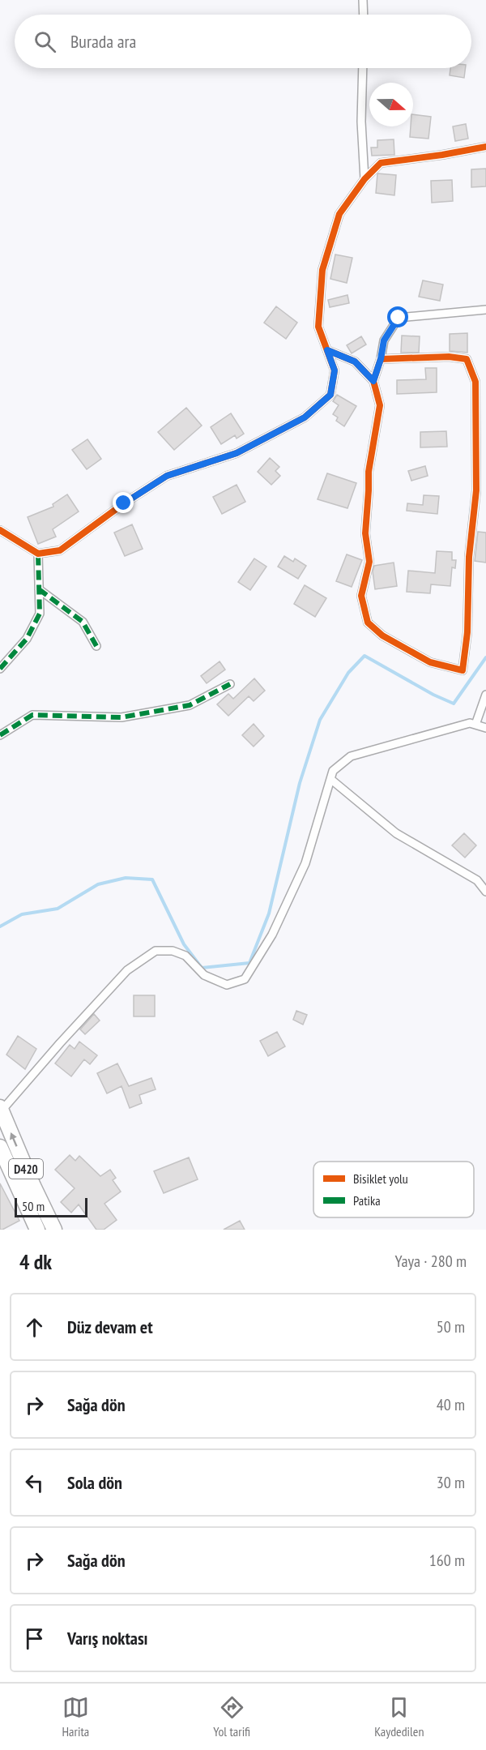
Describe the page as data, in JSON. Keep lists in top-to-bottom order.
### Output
{
  "streets": {
    "highway": ["D420"]
  },
  "legend": ["Bisiklet yolu", "Patika"],
  "scale_bar": "50 m",
  "north": "right",
  "page": {
    "search": "Burada ara",
    "scale": "50 m",
    "heading": ["4 dk", "Yaya · 280 m"],
    "list": [
      ["Düz devam et", "50 m"],
      ["Sağa dön", "40 m"],
      ["Sola dön", "30 m"],
      ["Sağa dön", "160 m"],
      "Varış noktası"
    ],
    "nav": ["Harita", "Yol tarifi", "Kaydedilen"]
  }
}
